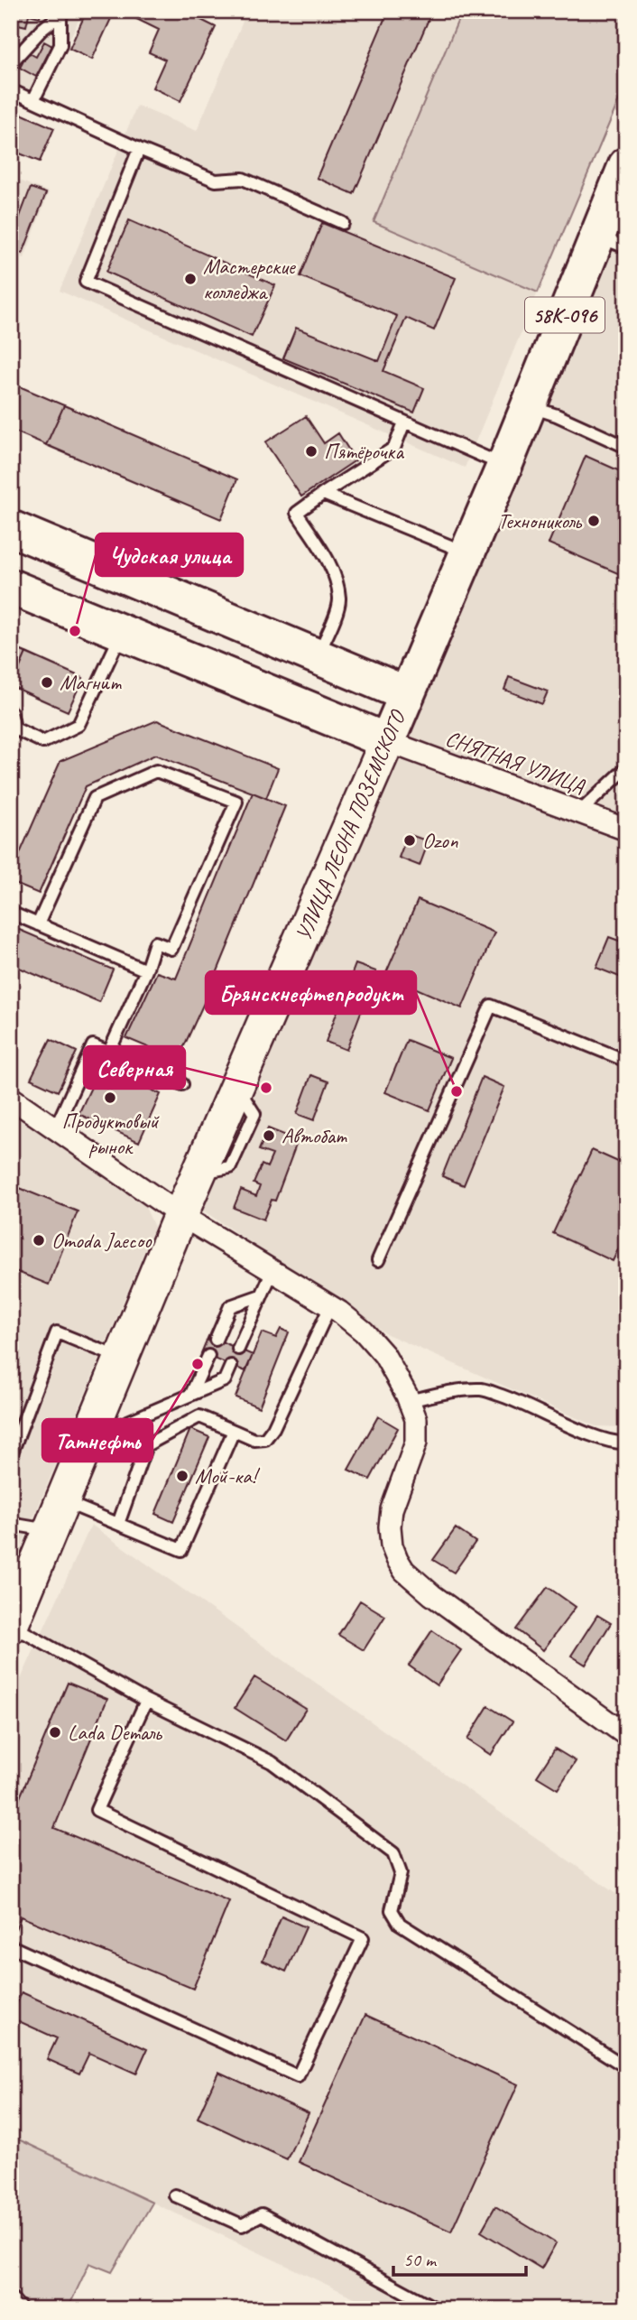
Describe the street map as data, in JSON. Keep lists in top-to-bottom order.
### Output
{
  "streets": {
    "highway": ["58К-096", "УЛИЦА ЛЕОНА ПОЗЕМСКОГО"],
    "street": ["СНЯТНАЯ УЛИЦА"]
  },
  "crossings": [
    ["СНЯТНАЯ УЛИЦА", "УЛИЦА ЛЕОНА ПОЗЕМСКОГО"]
  ],
  "places": [
    "Мастерские колледжа",
    "Пятёрочка",
    "Технониколь",
    "Чудская улица",
    "Магнит",
    "Ozon",
    "Северная",
    "Брянскнефтепродукт",
    "Продуктовый рынок",
    "Автобат",
    "Omoda Jaecoo",
    "Татнефть",
    "Мой-ка!",
    "Lada Dеталь"
  ],
  "scale_bar": "50 m"
}
